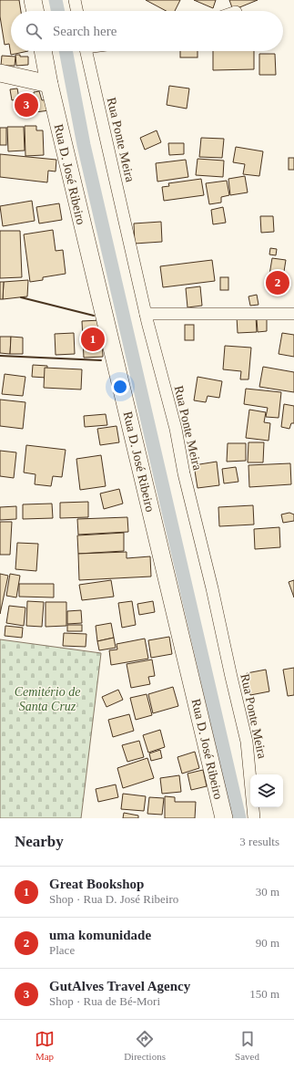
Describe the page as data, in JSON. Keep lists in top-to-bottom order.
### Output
{
  "streets": {
    "street": ["Rua Ponte Meira", "Rua D. José Ribeiro"]
  },
  "parks": ["Cemitério de Santa Cruz"],
  "page": {
    "search": "Search here",
    "pins": ["3", "2", "1"],
    "heading": ["Nearby", "3 results"],
    "list": [
      {
        "mark": "1",
        "name": "Great Bookshop",
        "note": "Shop · Rua D. José Ribeiro",
        "value": "30 m"
      },
      {
        "mark": "2",
        "name": "uma komunidade",
        "note": "Place",
        "value": "90 m"
      },
      {
        "mark": "3",
        "name": "GutAlves Travel Agency",
        "note": "Shop · Rua de Bé-Mori",
        "value": "150 m"
      }
    ],
    "nav": ["Map", "Directions", "Saved"]
  }
}
